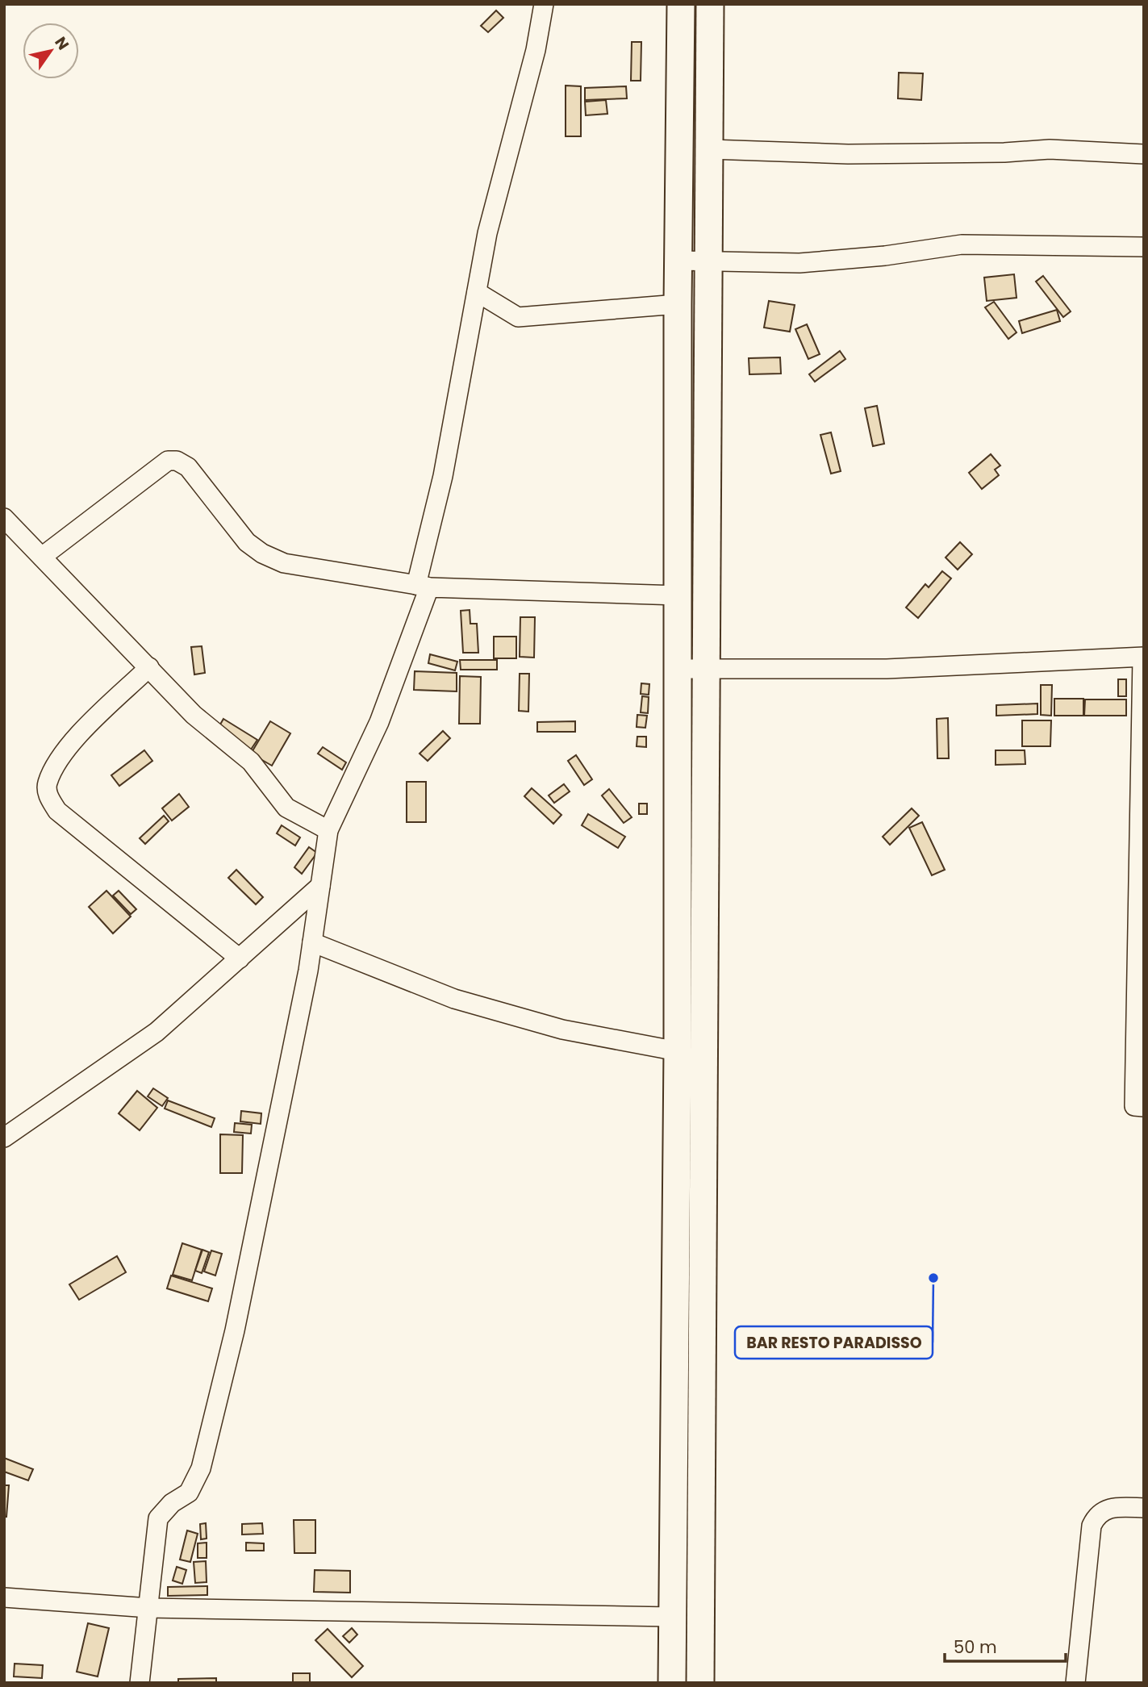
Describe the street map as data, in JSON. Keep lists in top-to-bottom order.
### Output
{
  "places": ["BAR RESTO PARADISSO"],
  "scale_bar": "50 m",
  "north": "top right"
}
